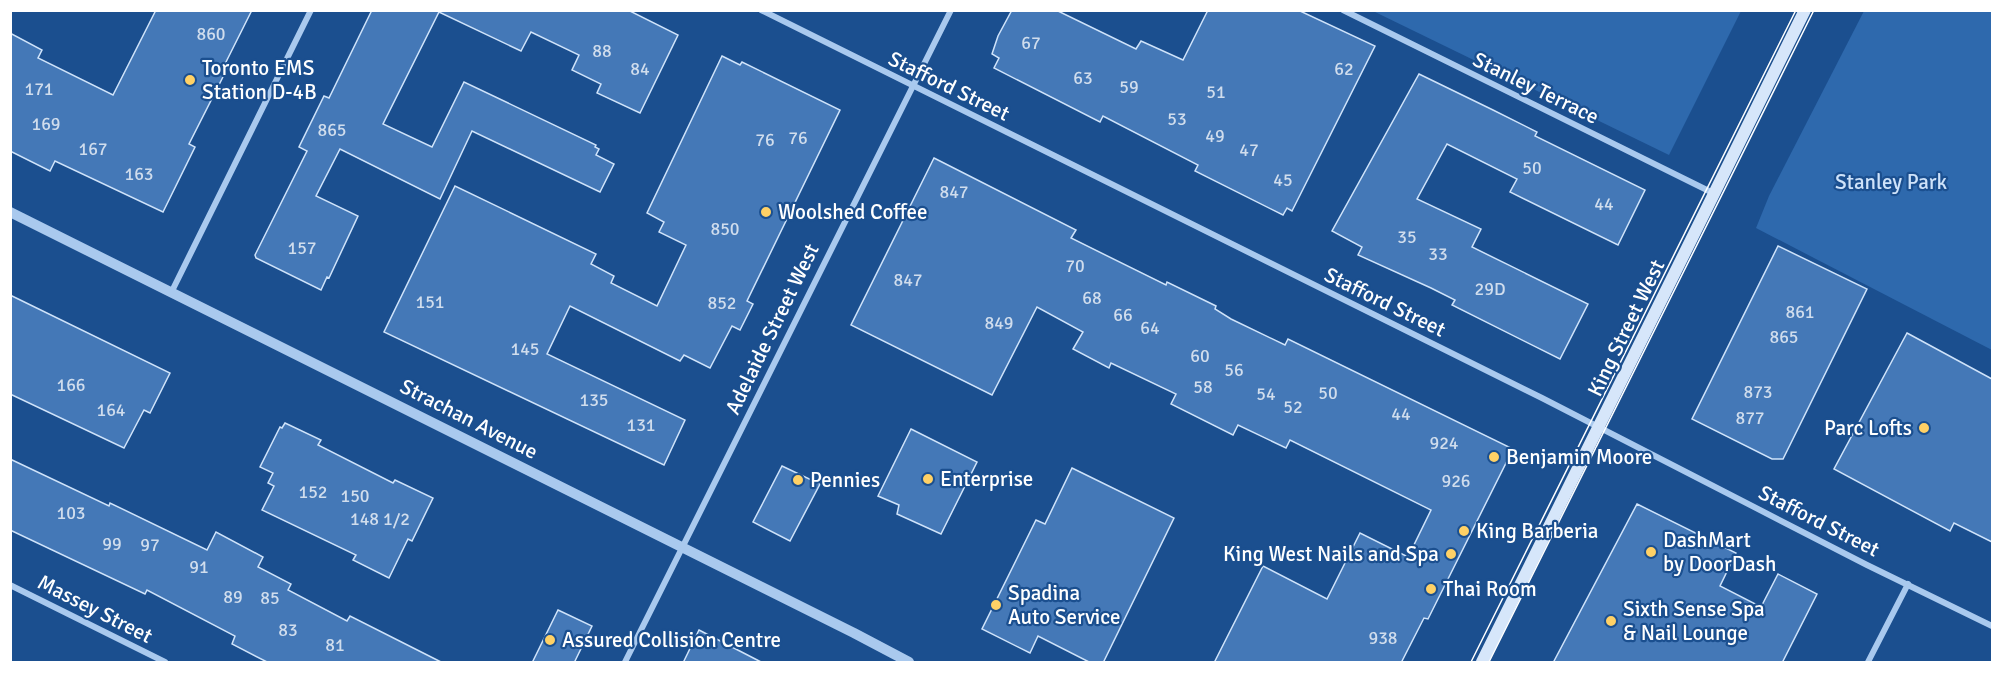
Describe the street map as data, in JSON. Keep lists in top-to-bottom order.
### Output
{
  "streets": {
    "main road": ["King Street West"],
    "street": [
      "Stafford Street",
      "Stanley Terrace",
      "Adelaide Street West",
      "Strachan Avenue",
      "Massey Street"
    ]
  },
  "crossings": [
    ["Stafford Street", "King Street West"],
    ["Stafford Street", "Adelaide Street West"],
    ["Stanley Terrace", "King Street West"],
    ["Adelaide Street West", "Strachan Avenue"]
  ],
  "parks": ["Stanley Park"],
  "places": [
    "Toronto EMS Station D-4B",
    "Woolshed Coffee",
    "Parc Lofts",
    "Benjamin Moore",
    "Enterprise",
    "Pennies",
    "King Barberia",
    "DashMart by DoorDash",
    "King West Nails and Spa",
    "Thai Room",
    "Spadina Auto Service",
    "Sixth Sense Spa & Nail Lounge",
    "Assured Collision Centre"
  ],
  "house_numbers": [
    "860",
    "67",
    "88",
    "84",
    "62",
    "63",
    "59",
    "171",
    "51",
    "53",
    "169",
    "865",
    "49",
    "76",
    "76",
    "167",
    "47",
    "50",
    "163",
    "45",
    "847",
    "44",
    "850",
    "35",
    "157",
    "33",
    "70",
    "847",
    "29D",
    "68",
    "151",
    "852",
    "861",
    "66",
    "849",
    "64",
    "865",
    "145",
    "60",
    "56",
    "166",
    "58",
    "873",
    "50",
    "54",
    "135",
    "52",
    "164",
    "44",
    "877",
    "131",
    "924",
    "926",
    "152",
    "150",
    "103",
    "148 1/2",
    "99",
    "97",
    "91",
    "89",
    "85",
    "83",
    "938",
    "81"
  ]
}
